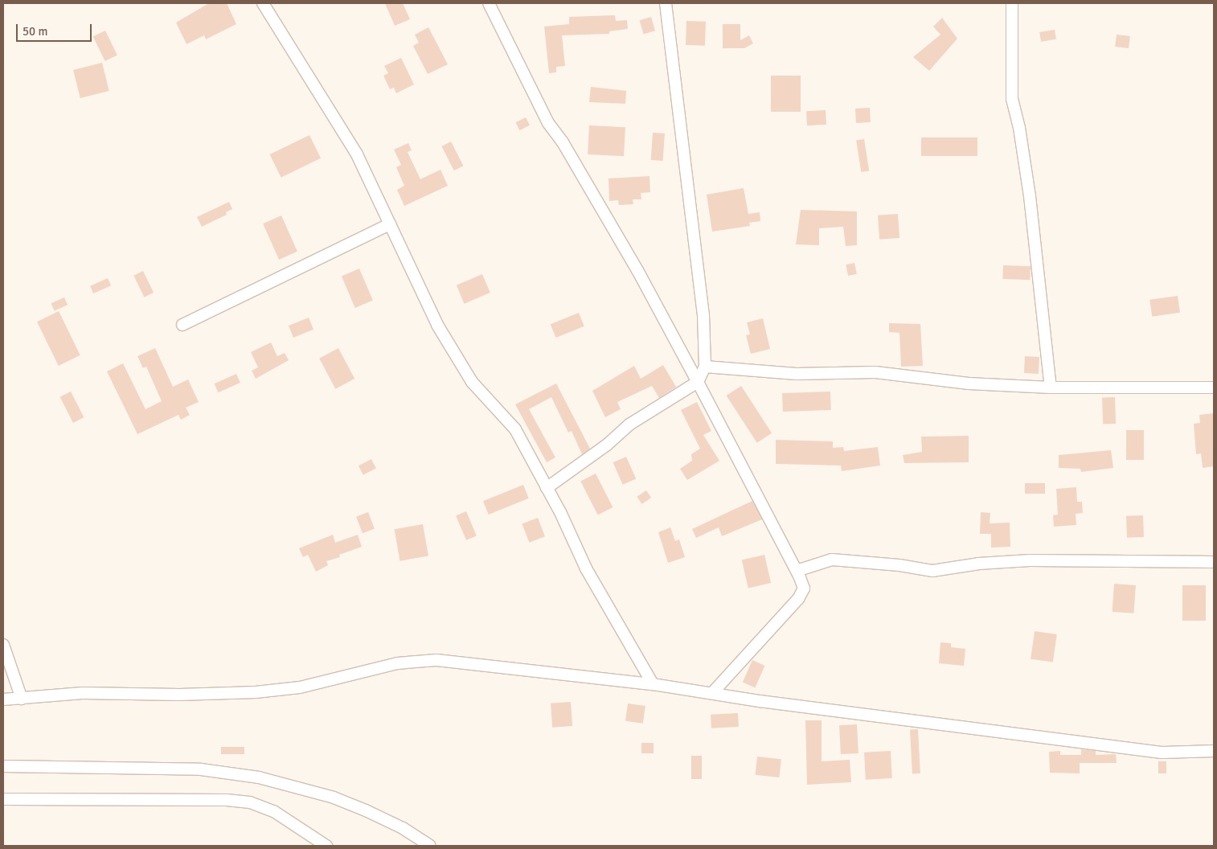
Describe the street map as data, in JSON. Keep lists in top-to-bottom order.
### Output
{
  "scale_bar": "50 m"
}
